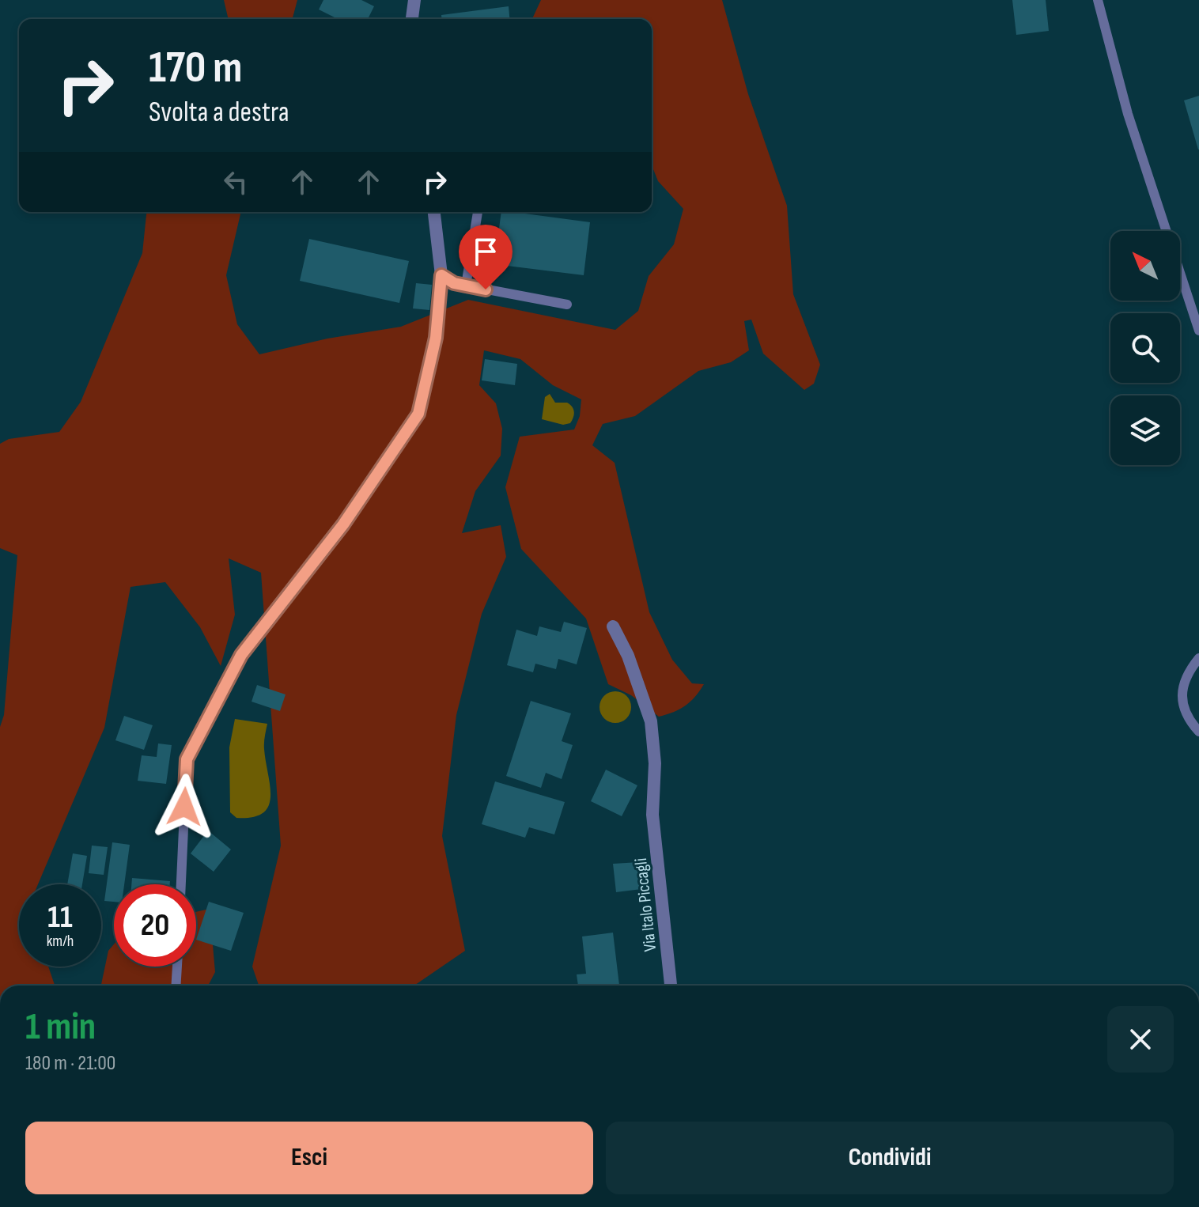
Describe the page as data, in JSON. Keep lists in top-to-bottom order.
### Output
{
  "streets": {
    "street": ["Via Italo Piccagli"]
  },
  "north": "top left",
  "page": {
    "turn": ["170 m", "Svolta a destra"],
    "speed": "11 km/h",
    "limit": "20",
    "heading": ["1 min", "180 m · 21:00"],
    "buttons": ["Esci", "Condividi"]
  }
}
